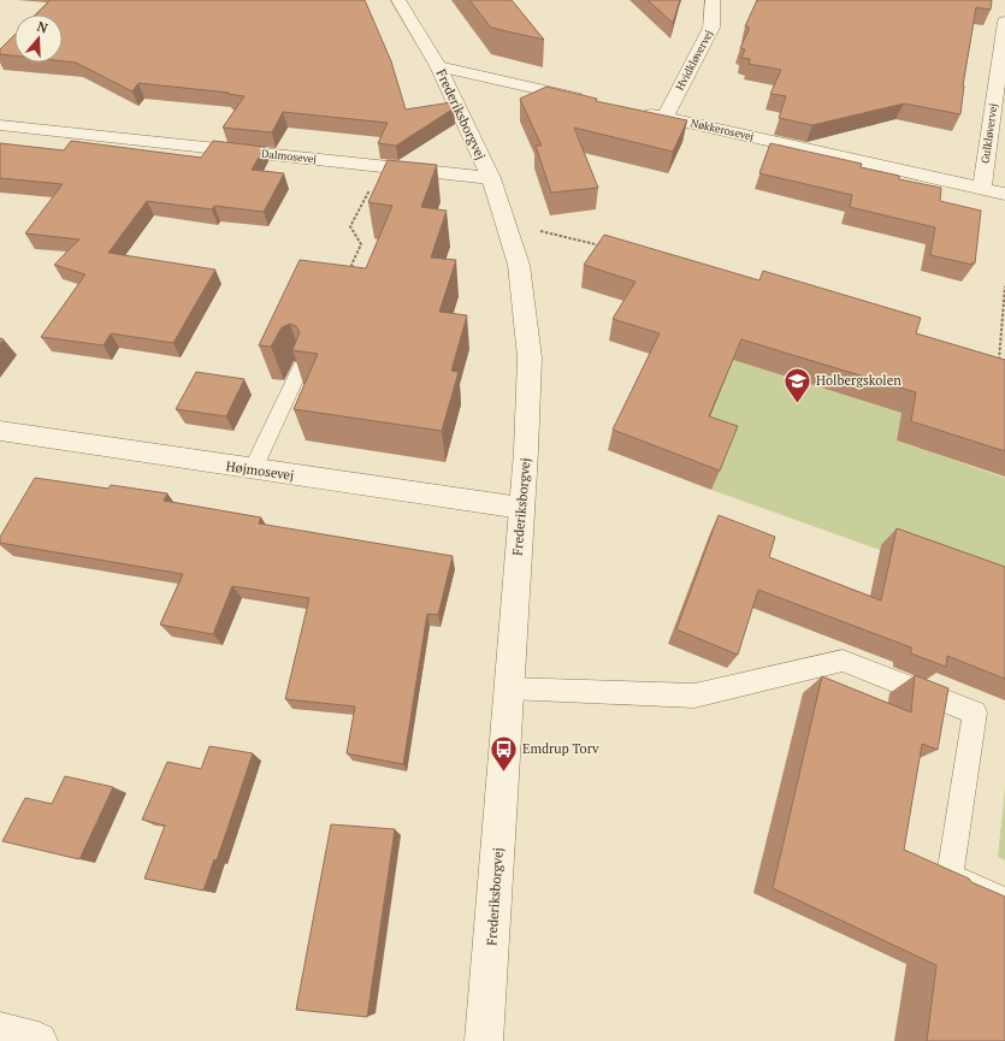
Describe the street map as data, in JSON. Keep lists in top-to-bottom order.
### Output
{
  "streets": {
    "street": [
      "Hvidkløvervej",
      "Frederiksborgvej",
      "Nøkkerosevej",
      "Gulkløvervej",
      "Dalmosevej",
      "Højmosevej"
    ]
  },
  "crossings": [
    ["Hvidkløvervej", "Nøkkerosevej"],
    ["Frederiksborgvej", "Dalmosevej"],
    ["Frederiksborgvej", "Højmosevej"],
    ["Nøkkerosevej", "Gulkløvervej"]
  ],
  "places": {
    "school or university": ["Holbergskolen"],
    "bus stop": ["Emdrup Torv"]
  },
  "north": "top"
}
